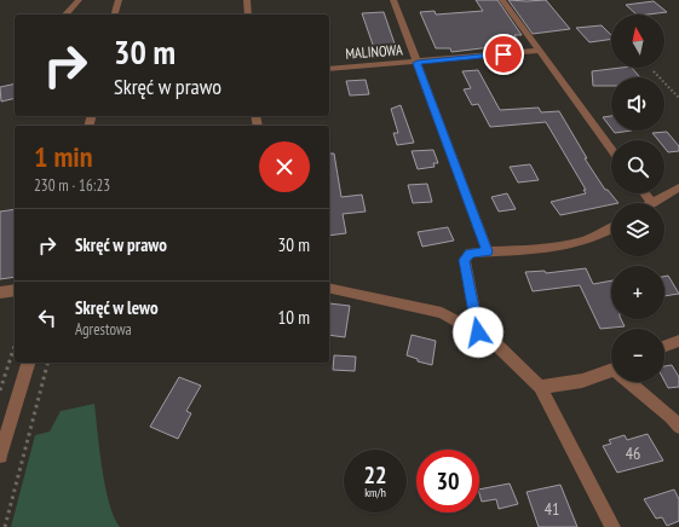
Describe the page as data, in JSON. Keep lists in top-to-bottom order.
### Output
{
  "streets": {
    "street": ["MALINOWA"]
  },
  "house_numbers": ["46", "41"],
  "north": "top",
  "page": {
    "map_buttons": ["+", "−"],
    "turn": ["30 m", "Skręć w prawo"],
    "heading": ["1 min", "230 m · 16:23"],
    "list": [
      {
        "name": "Skręć w prawo",
        "value": "30 m"
      },
      {
        "name": "Skręć w lewo",
        "note": "Agrestowa",
        "value": "10 m"
      }
    ],
    "speed": "22 km/h",
    "limit": "30"
  }
}
